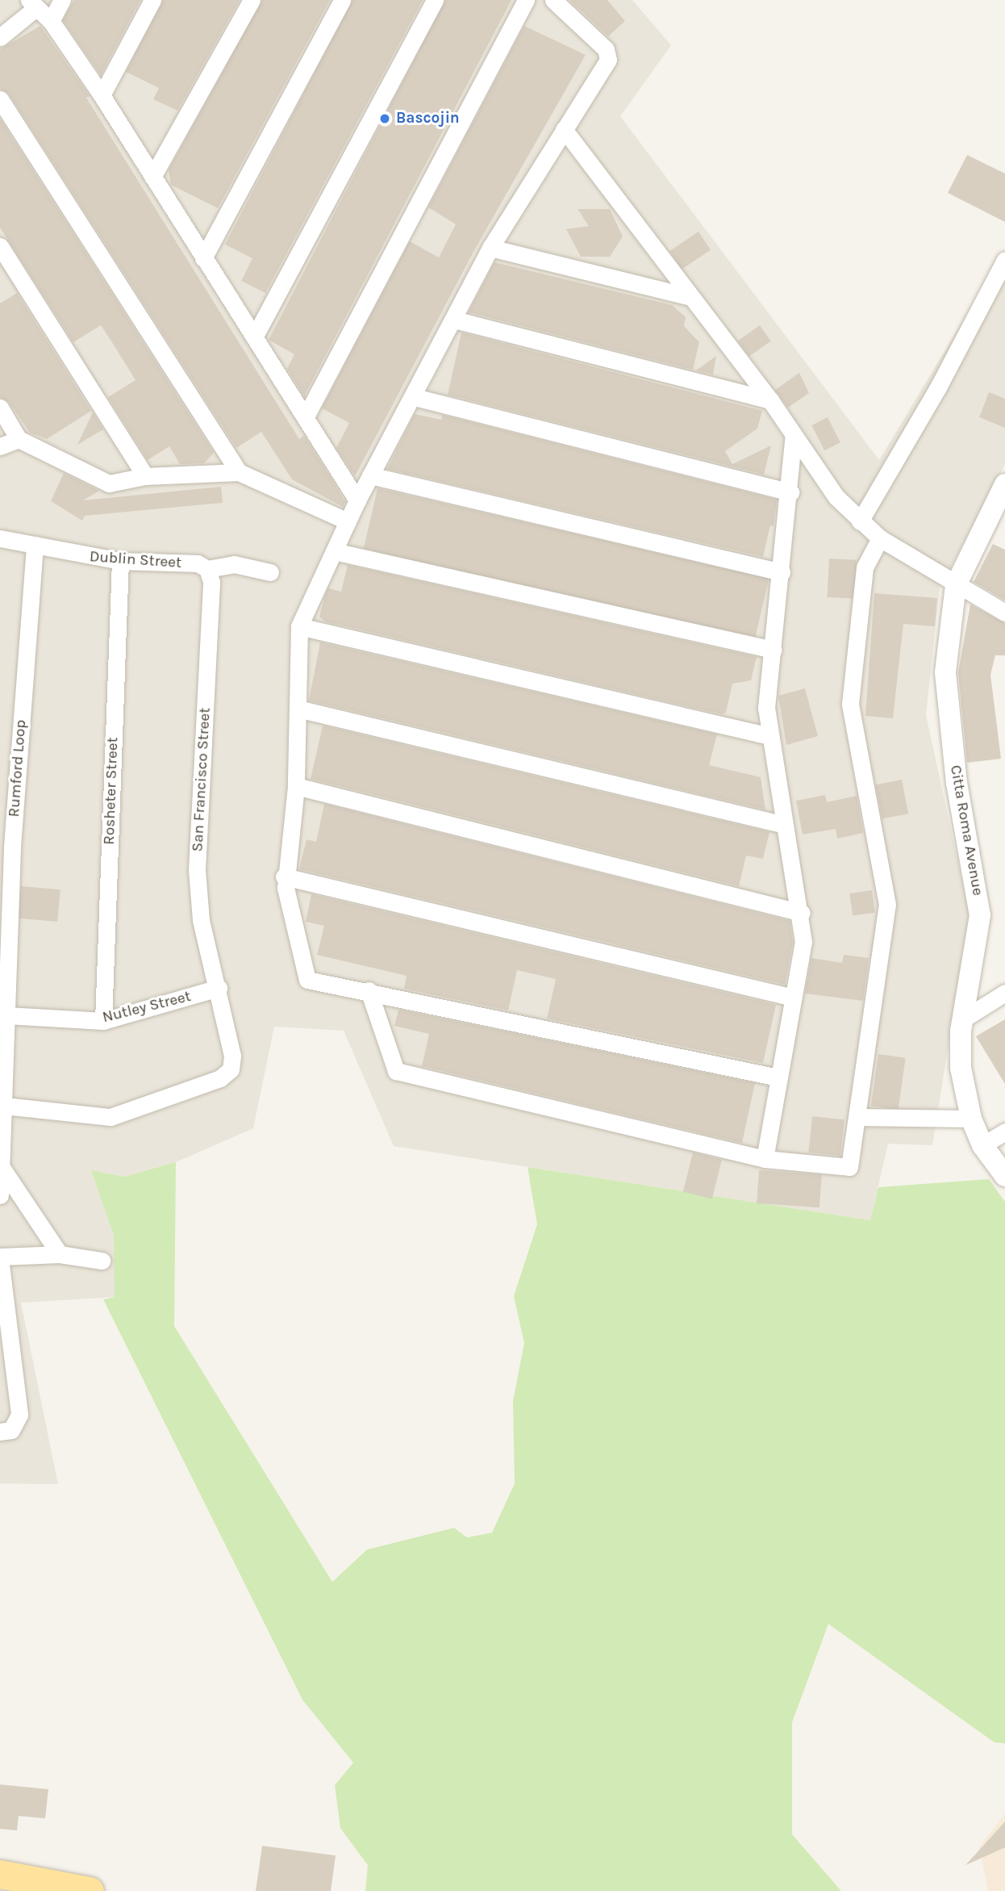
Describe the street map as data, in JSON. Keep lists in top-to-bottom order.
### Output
{
  "streets": {
    "street": [
      "Dublin Street",
      "Rumford Loop",
      "San Francisco Street",
      "Rosheter Street",
      "Citta Roma Avenue",
      "Nutley Street"
    ]
  },
  "crossings": [
    ["Dublin Street", "Rumford Loop"],
    ["Dublin Street", "San Francisco Street"],
    ["Dublin Street", "Rosheter Street"],
    ["Rumford Loop", "San Francisco Street"],
    ["Rumford Loop", "Nutley Street"],
    ["San Francisco Street", "Nutley Street"],
    ["Rosheter Street", "Nutley Street"]
  ],
  "places": ["Bascojin"]
}
